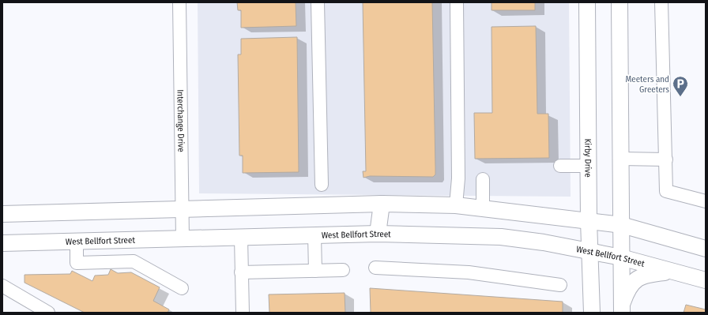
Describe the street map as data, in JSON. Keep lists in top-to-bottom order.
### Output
{
  "streets": {
    "main road": ["Kirby Drive", "West Bellfort Street"],
    "street": ["Interchange Drive"]
  },
  "crossings": [
    ["Interchange Drive", "West Bellfort Street"],
    ["Kirby Drive", "West Bellfort Street"]
  ],
  "places": {
    "parking": ["Meeters and Greeters"]
  }
}
